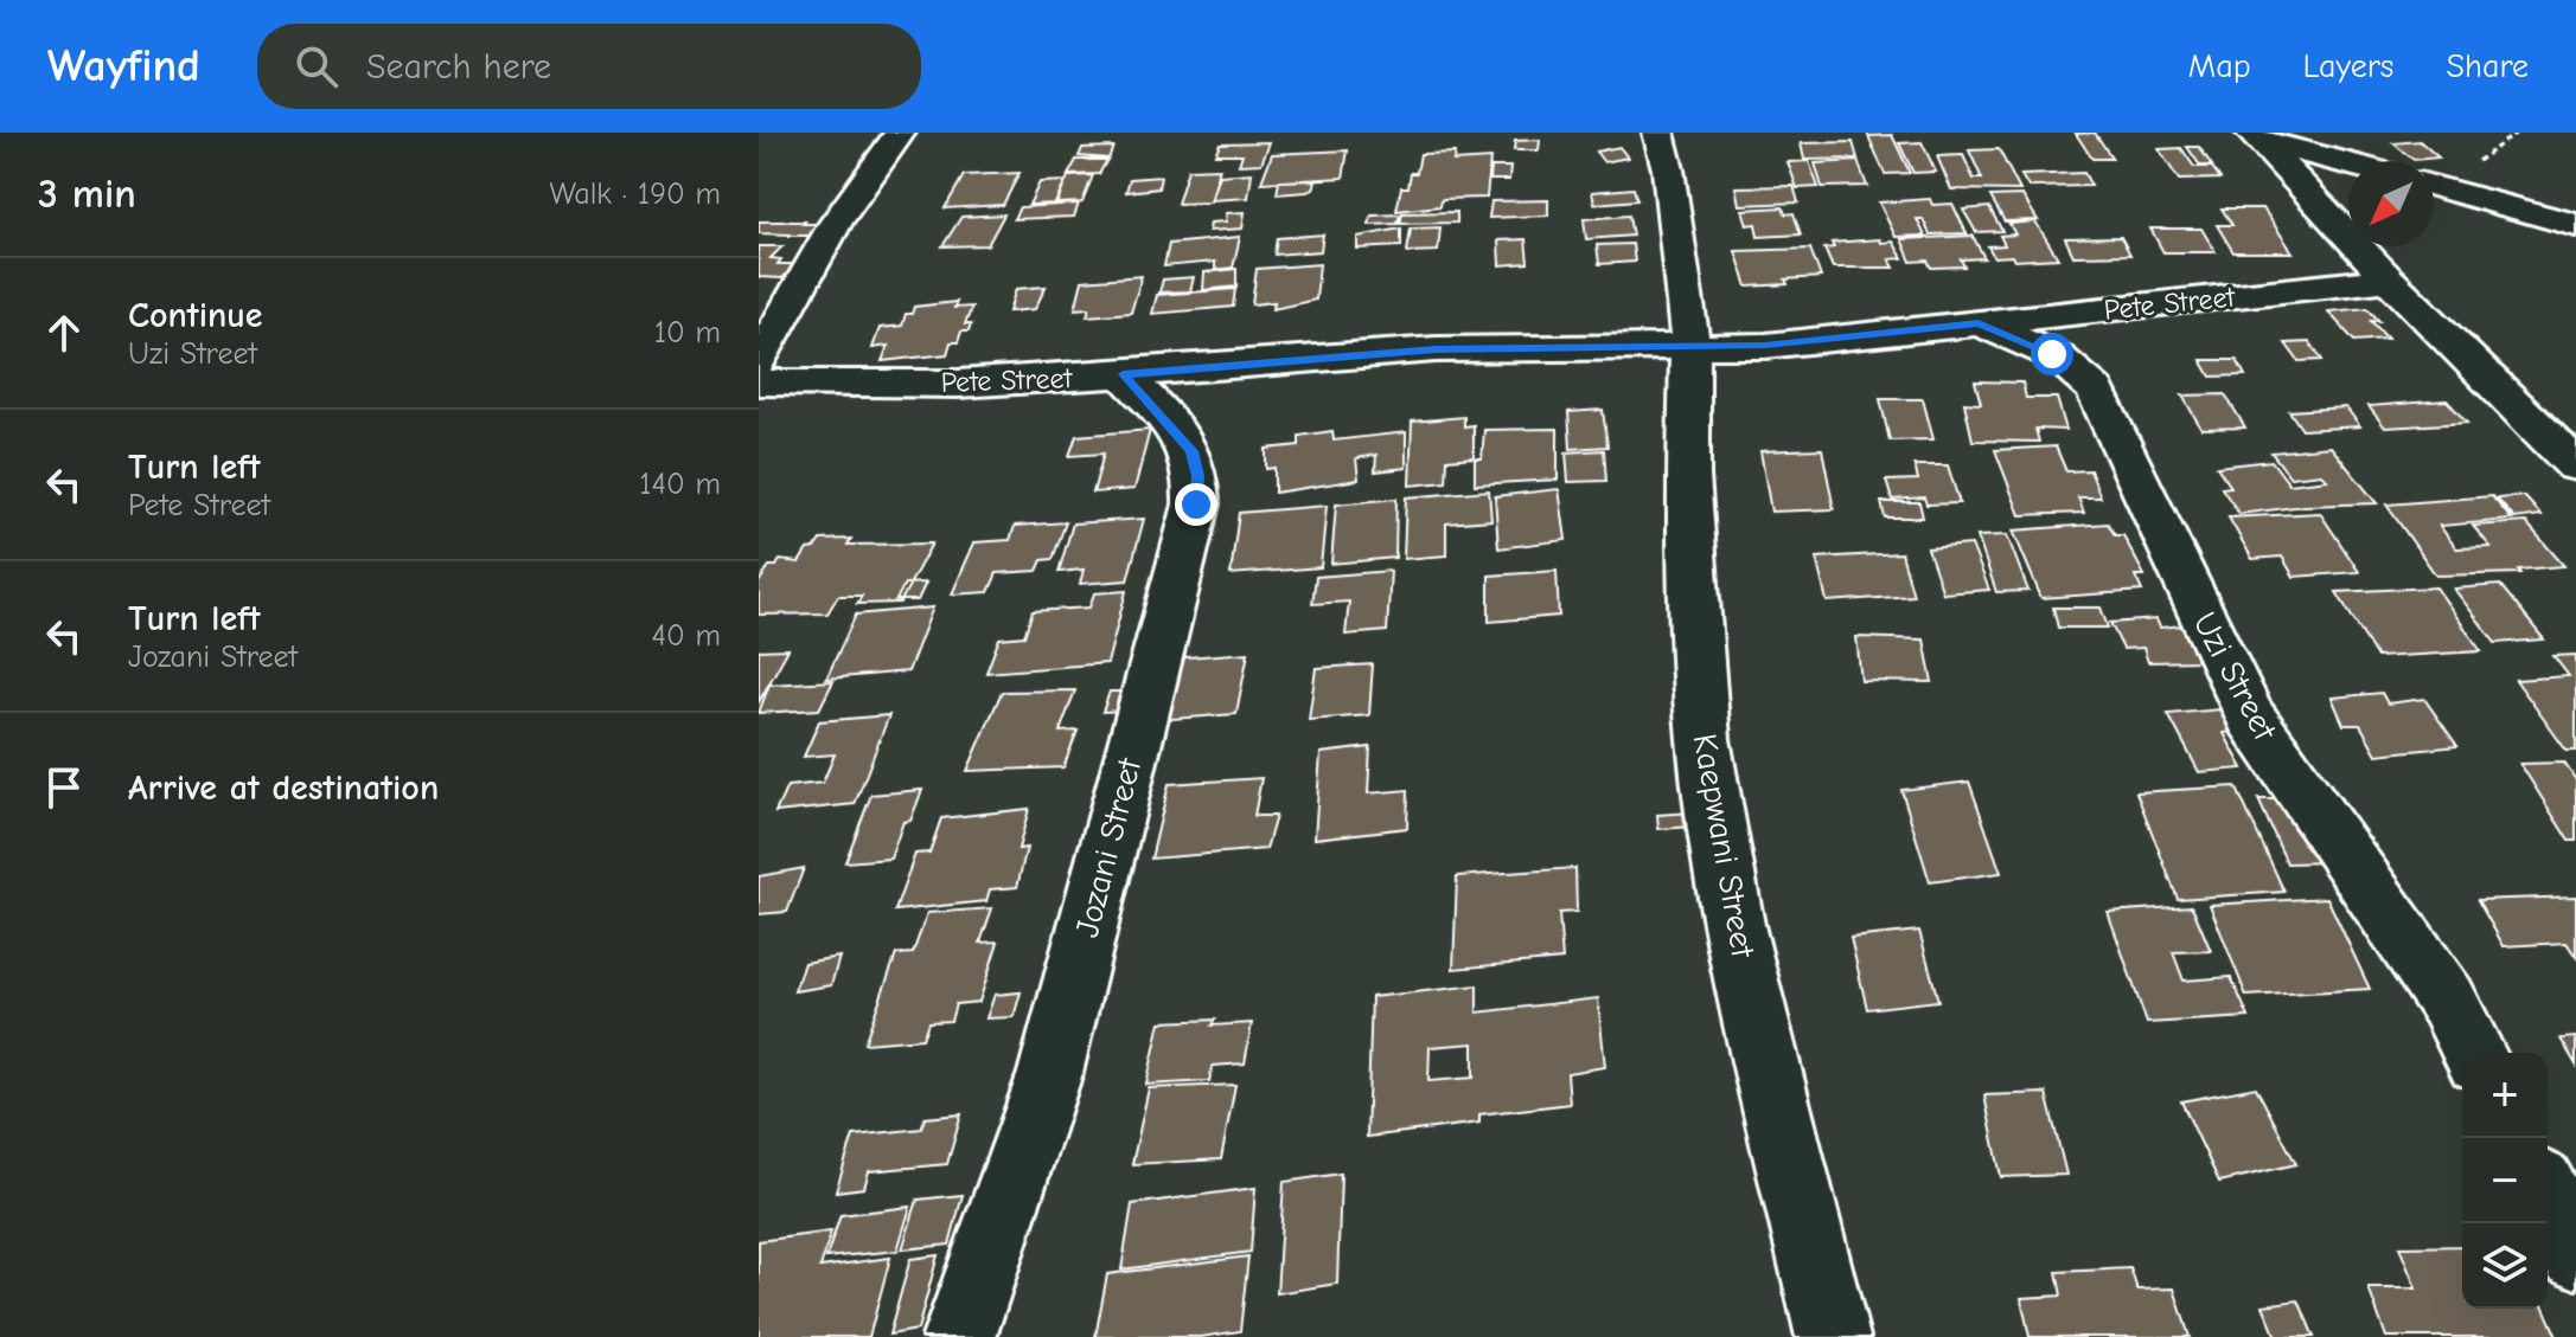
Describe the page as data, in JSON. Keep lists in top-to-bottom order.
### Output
{
  "streets": {
    "street": [
      "Pete Street",
      "Uzi Street",
      "Kaepwani Street",
      "Jozani Street"
    ]
  },
  "crossings": [
    ["Pete Street", "Uzi Street"],
    ["Pete Street", "Kaepwani Street"],
    ["Pete Street", "Jozani Street"]
  ],
  "north": "bottom left",
  "page": {
    "header": "Wayfind",
    "search": "Search here",
    "nav": ["Map", "Layers", "Share"],
    "heading": ["3 min", "Walk · 190 m"],
    "list": [
      ["Continue", "Uzi Street", "10 m"],
      ["Turn left", "Pete Street", "140 m"],
      ["Turn left", "Jozani Street", "40 m"],
      "Arrive at destination"
    ],
    "map_buttons": ["+", "−"]
  }
}
